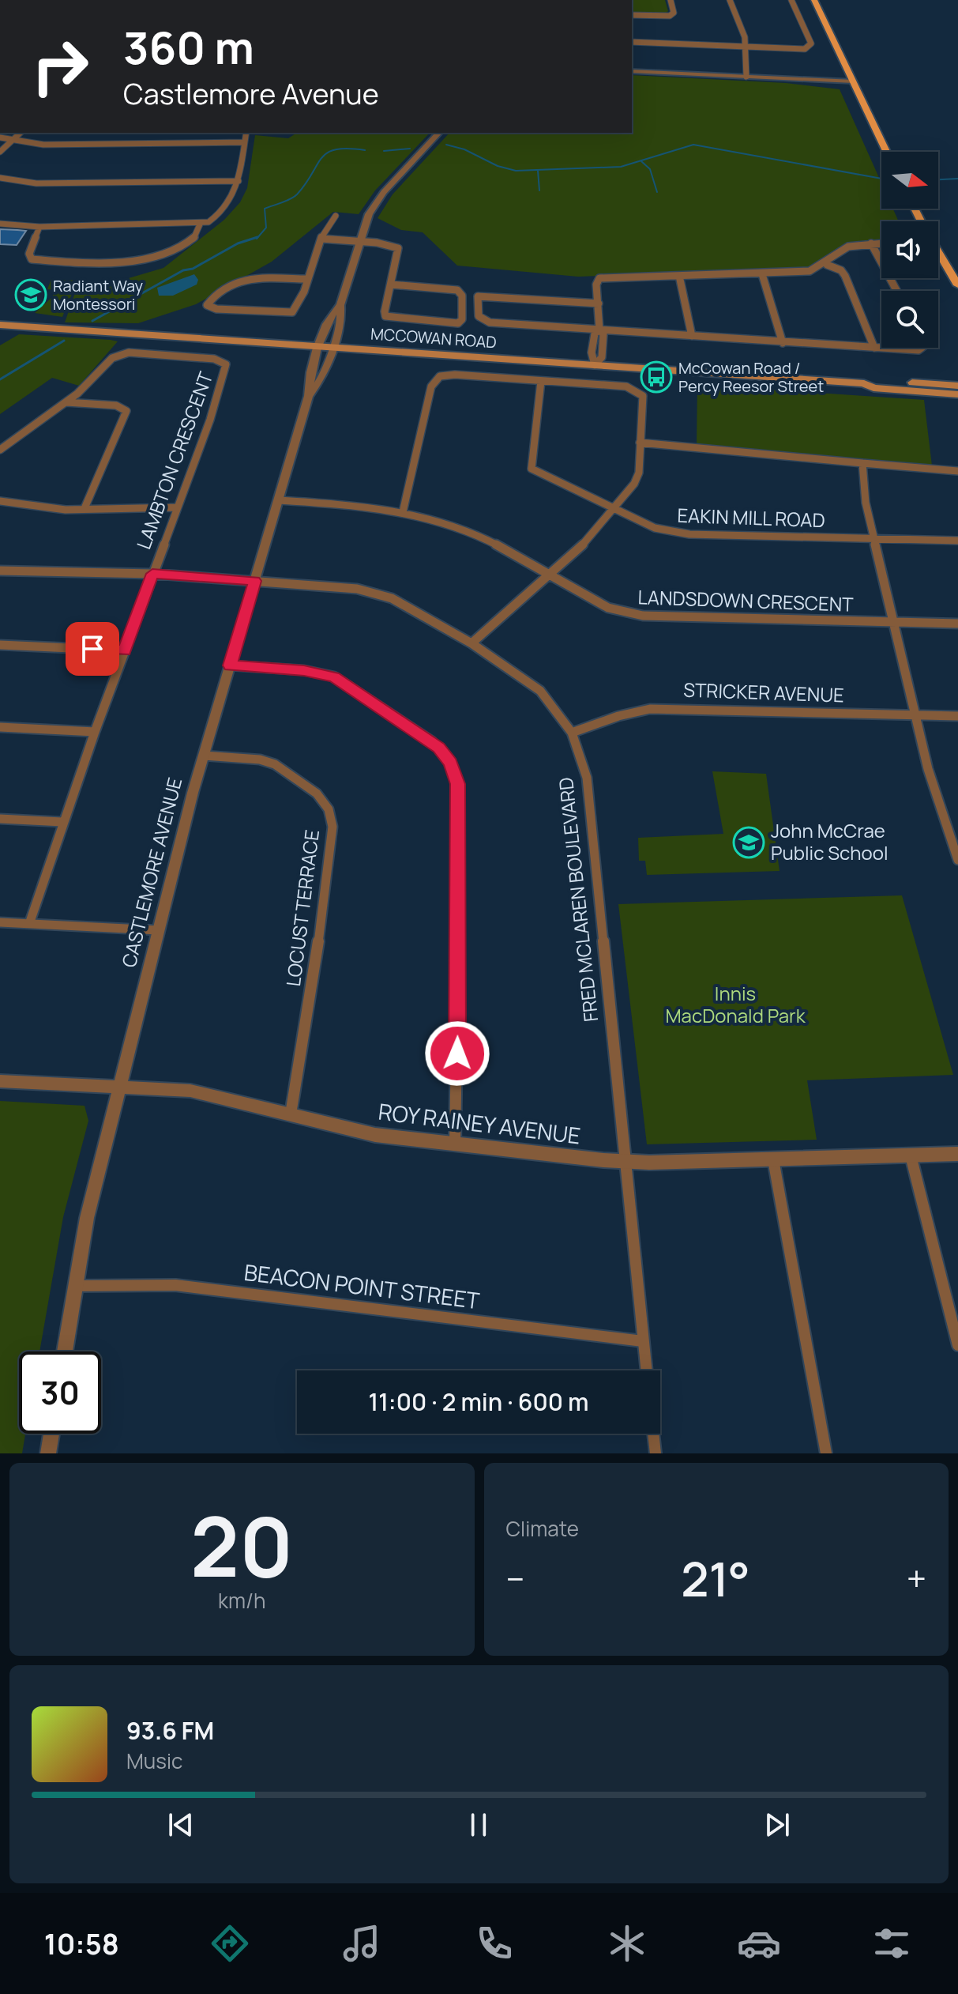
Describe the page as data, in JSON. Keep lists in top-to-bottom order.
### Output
{
  "streets": {
    "main road": ["MCCOWAN ROAD"],
    "street": [
      "LAMBTON CRESCENT",
      "EAKIN MILL ROAD",
      "LANDSDOWN CRESCENT",
      "STRICKER AVENUE",
      "CASTLEMORE AVENUE",
      "FRED MCLAREN BOULEVARD",
      "LOCUST TERRACE",
      "ROY RAINEY AVENUE",
      "BEACON POINT STREET"
    ]
  },
  "crossings": [
    ["MCCOWAN ROAD", "CASTLEMORE AVENUE"],
    ["LAMBTON CRESCENT", "FRED MCLAREN BOULEVARD"],
    ["LANDSDOWN CRESCENT", "CASTLEMORE AVENUE"],
    ["STRICKER AVENUE", "FRED MCLAREN BOULEVARD"],
    ["CASTLEMORE AVENUE", "FRED MCLAREN BOULEVARD"],
    ["CASTLEMORE AVENUE", "LOCUST TERRACE"],
    ["CASTLEMORE AVENUE", "ROY RAINEY AVENUE"],
    ["CASTLEMORE AVENUE", "BEACON POINT STREET"],
    ["FRED MCLAREN BOULEVARD", "ROY RAINEY AVENUE"],
    ["FRED MCLAREN BOULEVARD", "BEACON POINT STREET"],
    ["LOCUST TERRACE", "ROY RAINEY AVENUE"]
  ],
  "parks": ["Innis MacDonald Park"],
  "places": {
    "school or university": ["Radiant Way Montessori", "John McCrae Public School"],
    "bus stop": ["McCowan Road / Percy Reesor Street"]
  },
  "north": "right",
  "page": {
    "turn": ["360 m", "Castlemore Avenue"],
    "limit": "30",
    "trip": "11:00 · 2 min · 600 m",
    "tile": [
      ["20", "km/h"],
      "Climate"
    ],
    "heat": ["−", "21°", "+"],
    "song": ["93.6 FM", "Music"],
    "tabs": "10:58"
  }
}
